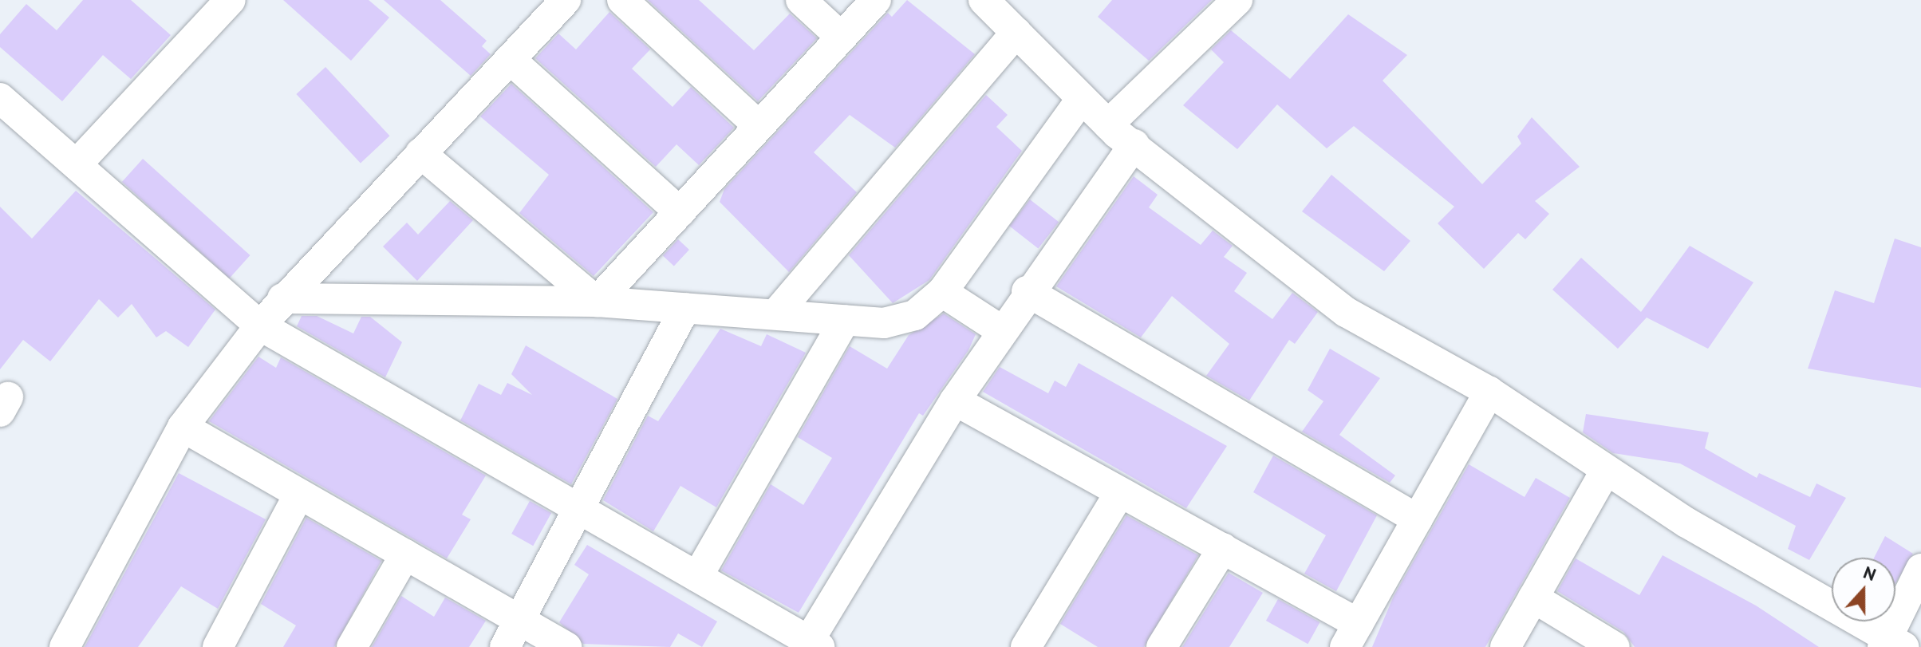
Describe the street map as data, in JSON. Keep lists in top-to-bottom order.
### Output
{
  "north": "top"
}
